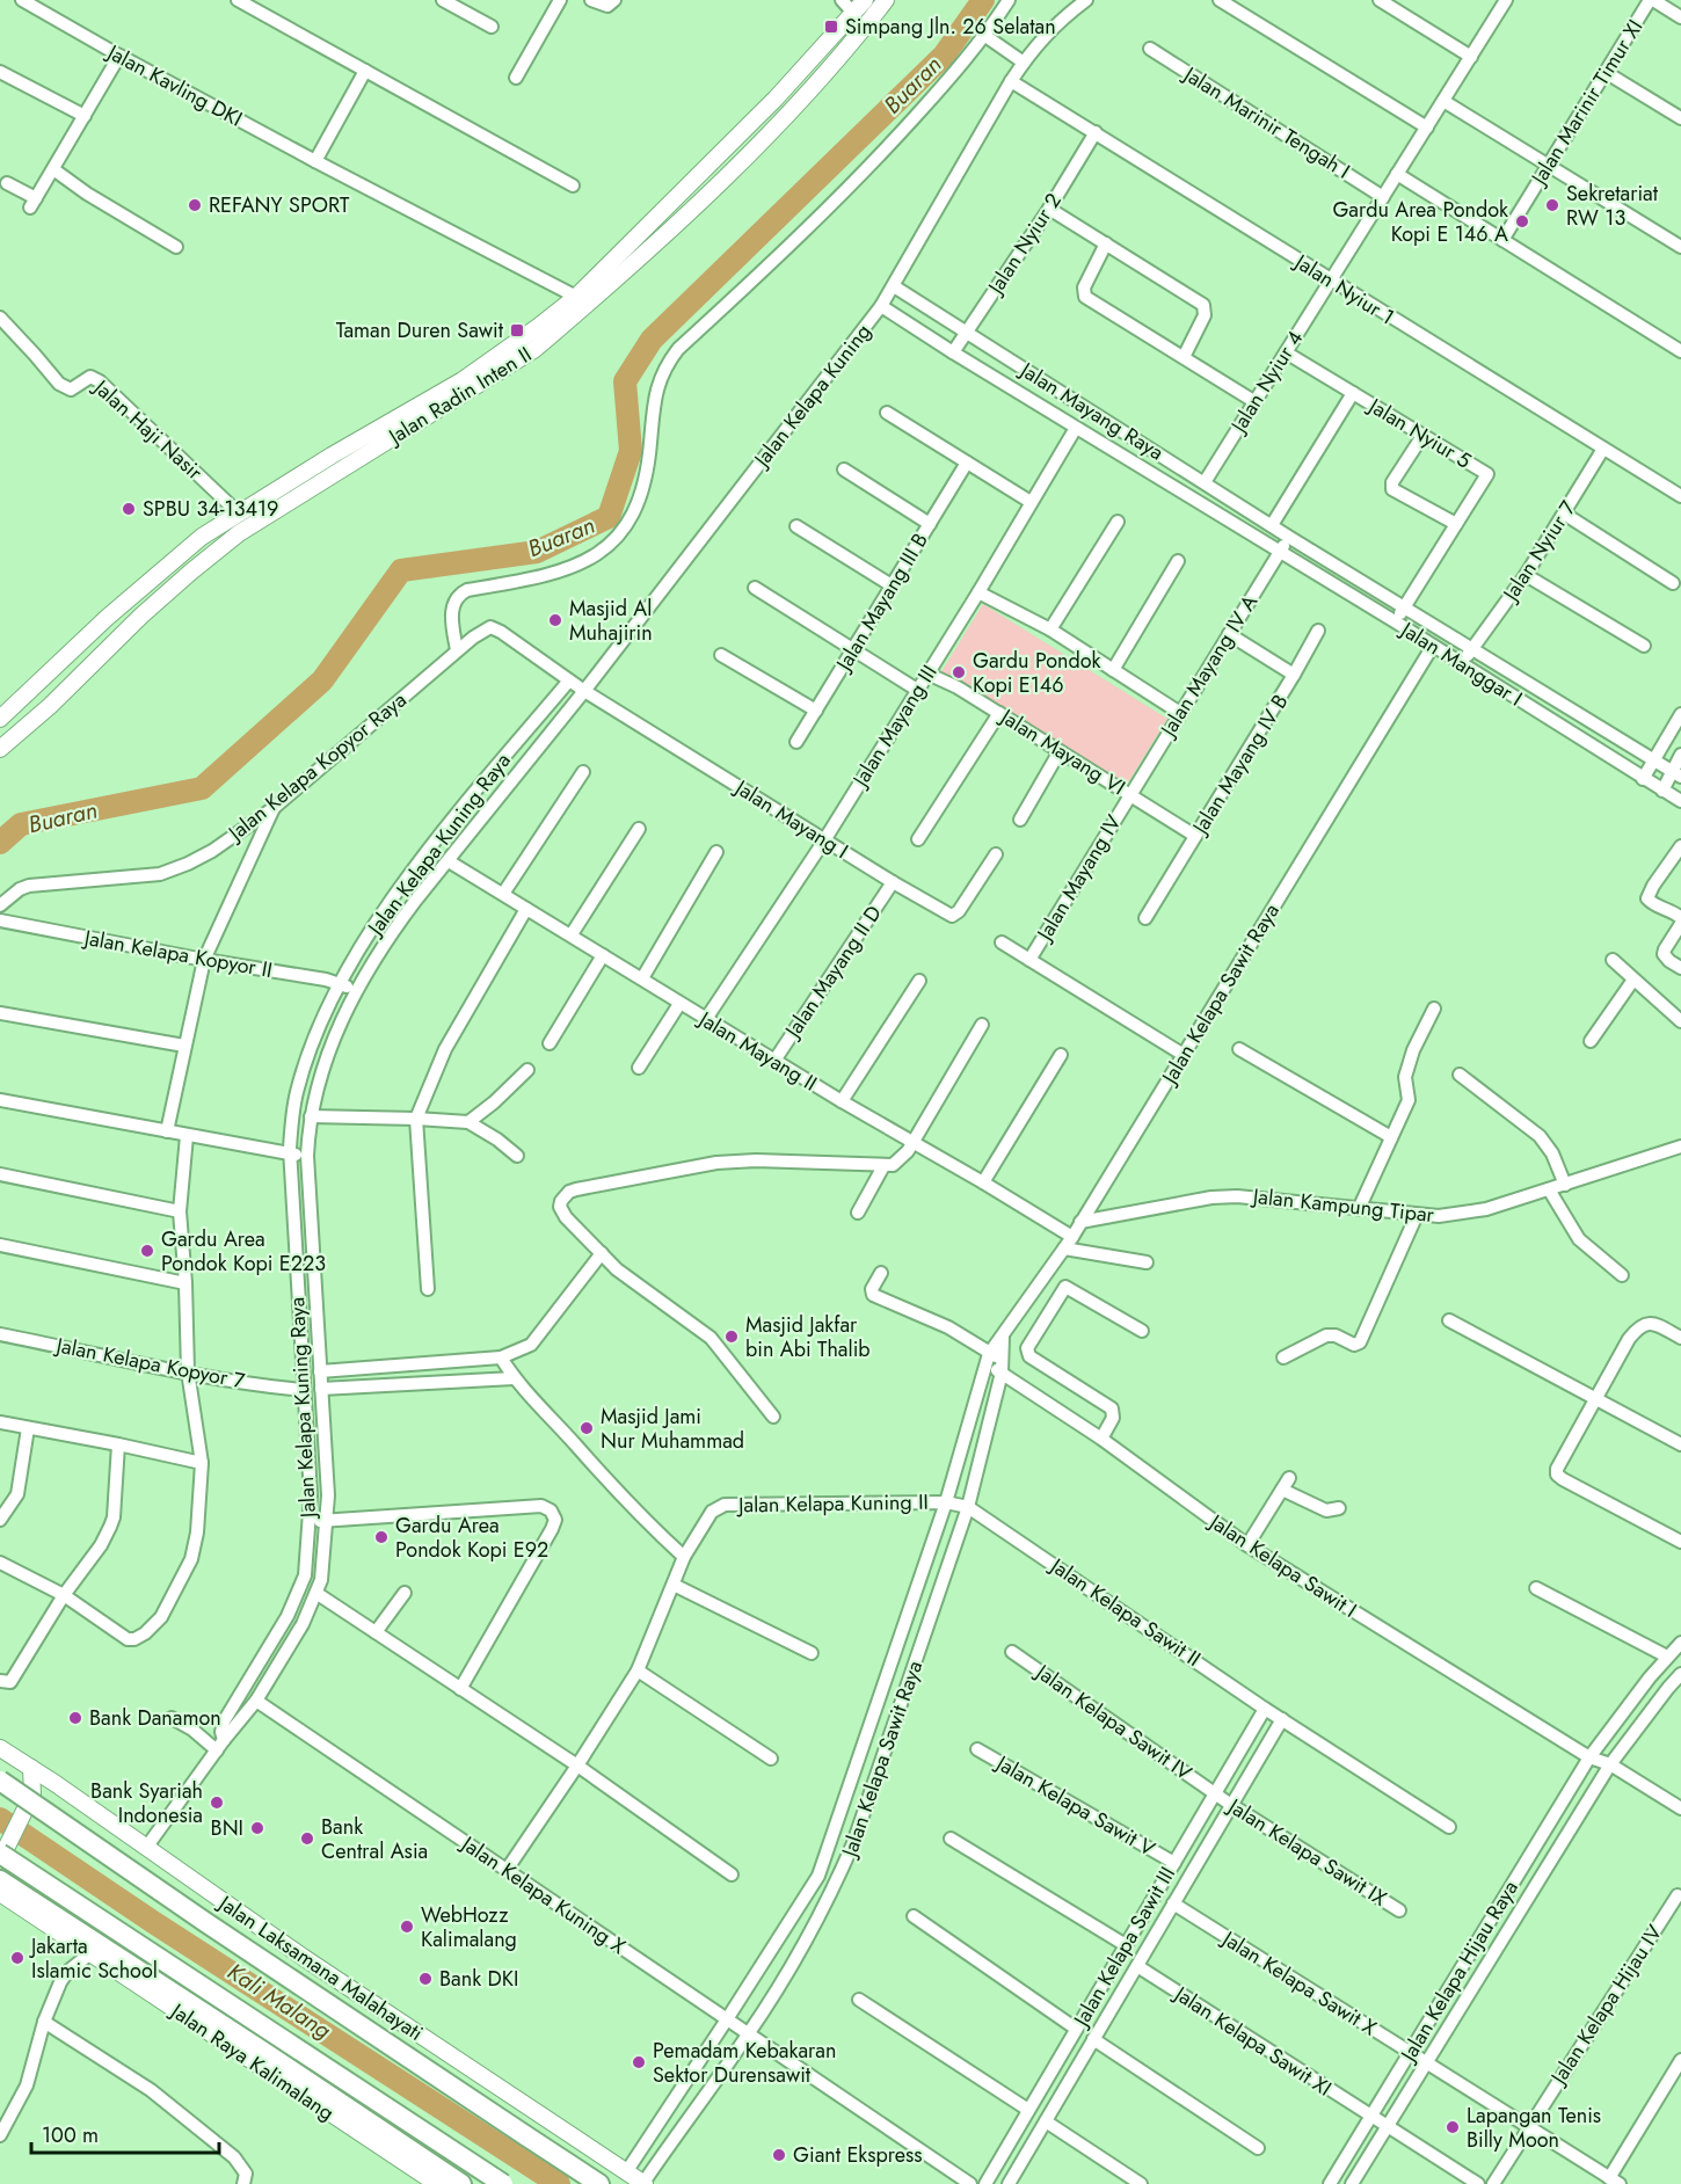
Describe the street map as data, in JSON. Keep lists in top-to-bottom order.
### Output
{
  "streets": {
    "main road": ["Jalan Radin Inten II", "Jalan Laksamana Malahayati", "Jalan Raya Kalimalang"],
    "street": [
      "Jalan Kavling DKI",
      "Jalan Marinir Timur XI",
      "Jalan Marinir Tengah I",
      "Jalan Nyiur 2",
      "Jalan Nyiur 1",
      "Jalan Nyiur 4",
      "Jalan Kelapa Kuning",
      "Jalan Mayang Raya",
      "Jalan Haji Nasir",
      "Jalan Nyiur 5",
      "Jalan Nyiur 7",
      "Jalan Mayang III B",
      "Jalan Manggar I",
      "Jalan Mayang IV A",
      "Jalan Mayang III",
      "Jalan Mayang VI",
      "Jalan Mayang IV B",
      "Jalan Kelapa Kopyor Raya",
      "Jalan Mayang I",
      "Jalan Kelapa Kuning Raya",
      "Jalan Mayang IV",
      "Jalan Kelapa Kopyor II",
      "Jalan Mayang II D",
      "Jalan Kelapa Sawit Raya",
      "Jalan Mayang II",
      "Jalan Kampung Tipar",
      "Jalan Kelapa Kopyor 7",
      "Jalan Kelapa Kuning II",
      "Jalan Kelapa Sawit I",
      "Jalan Kelapa Sawit II",
      "Jalan Kelapa Sawit IV",
      "Jalan Kelapa Sawit V",
      "Jalan Kelapa Sawit IX",
      "Jalan Kelapa Kuning X",
      "Jalan Kelapa Sawit III",
      "Jalan Kelapa Hijau Raya",
      "Jalan Kelapa Sawit X",
      "Jalan Kelapa Hijau IV",
      "Jalan Kelapa Sawit XI"
    ]
  },
  "crossings": [
    ["Jalan Kavling DKI", "Jalan Radin Inten II"],
    ["Jalan Marinir Tengah I", "Jalan Nyiur 4"],
    ["Jalan Nyiur 2", "Jalan Nyiur 1"],
    ["Jalan Nyiur 2", "Jalan Mayang Raya"],
    ["Jalan Nyiur 1", "Jalan Nyiur 4"],
    ["Jalan Nyiur 1", "Jalan Kelapa Kuning"],
    ["Jalan Nyiur 1", "Jalan Nyiur 7"],
    ["Jalan Nyiur 4", "Jalan Mayang Raya"],
    ["Jalan Nyiur 4", "Jalan Nyiur 5"],
    ["Jalan Radin Inten II", "Jalan Haji Nasir"],
    ["Jalan Kelapa Kuning", "Jalan Mayang Raya"],
    ["Jalan Kelapa Kuning", "Jalan Mayang I"],
    ["Jalan Kelapa Kuning", "Jalan Kelapa Kuning Raya"],
    ["Jalan Mayang Raya", "Jalan Nyiur 5"],
    ["Jalan Mayang Raya", "Jalan Manggar I"],
    ["Jalan Mayang Raya", "Jalan Mayang IV A"],
    ["Jalan Mayang Raya", "Jalan Mayang III"],
    ["Jalan Nyiur 7", "Jalan Manggar I"],
    ["Jalan Manggar I", "Jalan Mayang IV A"],
    ["Jalan Manggar I", "Jalan Kelapa Sawit Raya"],
    ["Jalan Mayang IV A", "Jalan Mayang VI"],
    ["Jalan Mayang IV A", "Jalan Mayang IV B"],
    ["Jalan Mayang IV A", "Jalan Mayang IV"],
    ["Jalan Mayang III", "Jalan Mayang VI"],
    ["Jalan Mayang III", "Jalan Mayang I"],
    ["Jalan Mayang III", "Jalan Mayang II"],
    ["Jalan Mayang VI", "Jalan Mayang IV B"],
    ["Jalan Mayang VI", "Jalan Mayang IV"],
    ["Jalan Kelapa Kopyor Raya", "Jalan Mayang I"],
    ["Jalan Kelapa Kopyor Raya", "Jalan Kelapa Kuning Raya"],
    ["Jalan Mayang I", "Jalan Kelapa Kuning Raya"],
    ["Jalan Mayang I", "Jalan Mayang II D"],
    ["Jalan Kelapa Kuning Raya", "Jalan Kelapa Kopyor II"],
    ["Jalan Kelapa Kuning Raya", "Jalan Mayang II"],
    ["Jalan Kelapa Kuning Raya", "Jalan Kelapa Kopyor 7"],
    ["Jalan Kelapa Kuning Raya", "Jalan Kelapa Kuning X"],
    ["Jalan Kelapa Kuning Raya", "Jalan Laksamana Malahayati"],
    ["Jalan Mayang II D", "Jalan Mayang II"],
    ["Jalan Kelapa Sawit Raya", "Jalan Mayang II"],
    ["Jalan Kelapa Sawit Raya", "Jalan Kampung Tipar"],
    ["Jalan Kelapa Sawit Raya", "Jalan Kelapa Kuning II"],
    ["Jalan Kelapa Sawit Raya", "Jalan Kelapa Sawit I"],
    ["Jalan Kelapa Sawit Raya", "Jalan Kelapa Sawit II"],
    ["Jalan Kelapa Sawit Raya", "Jalan Kelapa Kuning X"],
    ["Jalan Kelapa Sawit Raya", "Jalan Laksamana Malahayati"],
    ["Jalan Kelapa Kuning II", "Jalan Kelapa Sawit II"],
    ["Jalan Kelapa Kuning II", "Jalan Kelapa Kuning X"],
    ["Jalan Kelapa Sawit I", "Jalan Kelapa Hijau Raya"],
    ["Jalan Kelapa Sawit II", "Jalan Kelapa Sawit III"],
    ["Jalan Kelapa Sawit IV", "Jalan Kelapa Sawit IX"],
    ["Jalan Kelapa Sawit IV", "Jalan Kelapa Sawit III"],
    ["Jalan Kelapa Sawit V", "Jalan Kelapa Sawit III"],
    ["Jalan Kelapa Sawit IX", "Jalan Kelapa Sawit III"],
    ["Jalan Kelapa Sawit III", "Jalan Kelapa Sawit X"],
    ["Jalan Kelapa Sawit III", "Jalan Kelapa Sawit XI"],
    ["Jalan Kelapa Hijau Raya", "Jalan Kelapa Sawit X"],
    ["Jalan Kelapa Hijau Raya", "Jalan Kelapa Sawit XI"],
    ["Jalan Kelapa Sawit X", "Jalan Kelapa Hijau IV"]
  ],
  "water": ["Buaran", "Kali Malang"],
  "places": {
    "transit": ["Simpang Jln. 26 Selatan", "Taman Duren Sawit"],
    "other": [
      "REFANY SPORT",
      "Sekretariat RW 13",
      "Gardu Area Pondok Kopi E 146 A",
      "SPBU 34-13419",
      "Masjid Al Muhajirin",
      "Gardu Pondok Kopi E146",
      "Gardu Area Pondok Kopi E223",
      "Masjid Jakfar bin Abi Thalib",
      "Masjid Jami Nur Muhammad",
      "Gardu Area Pondok Kopi E92",
      "Bank Danamon",
      "Bank Syariah Indonesia",
      "BNI",
      "Bank Central Asia",
      "WebHozz Kalimalang",
      "Jakarta Islamic School",
      "Bank DKI",
      "Pemadam Kebakaran Sektor Durensawit",
      "Lapangan Tenis Billy Moon",
      "Giant Ekspress"
    ]
  },
  "scale_bar": "100 m"
}
